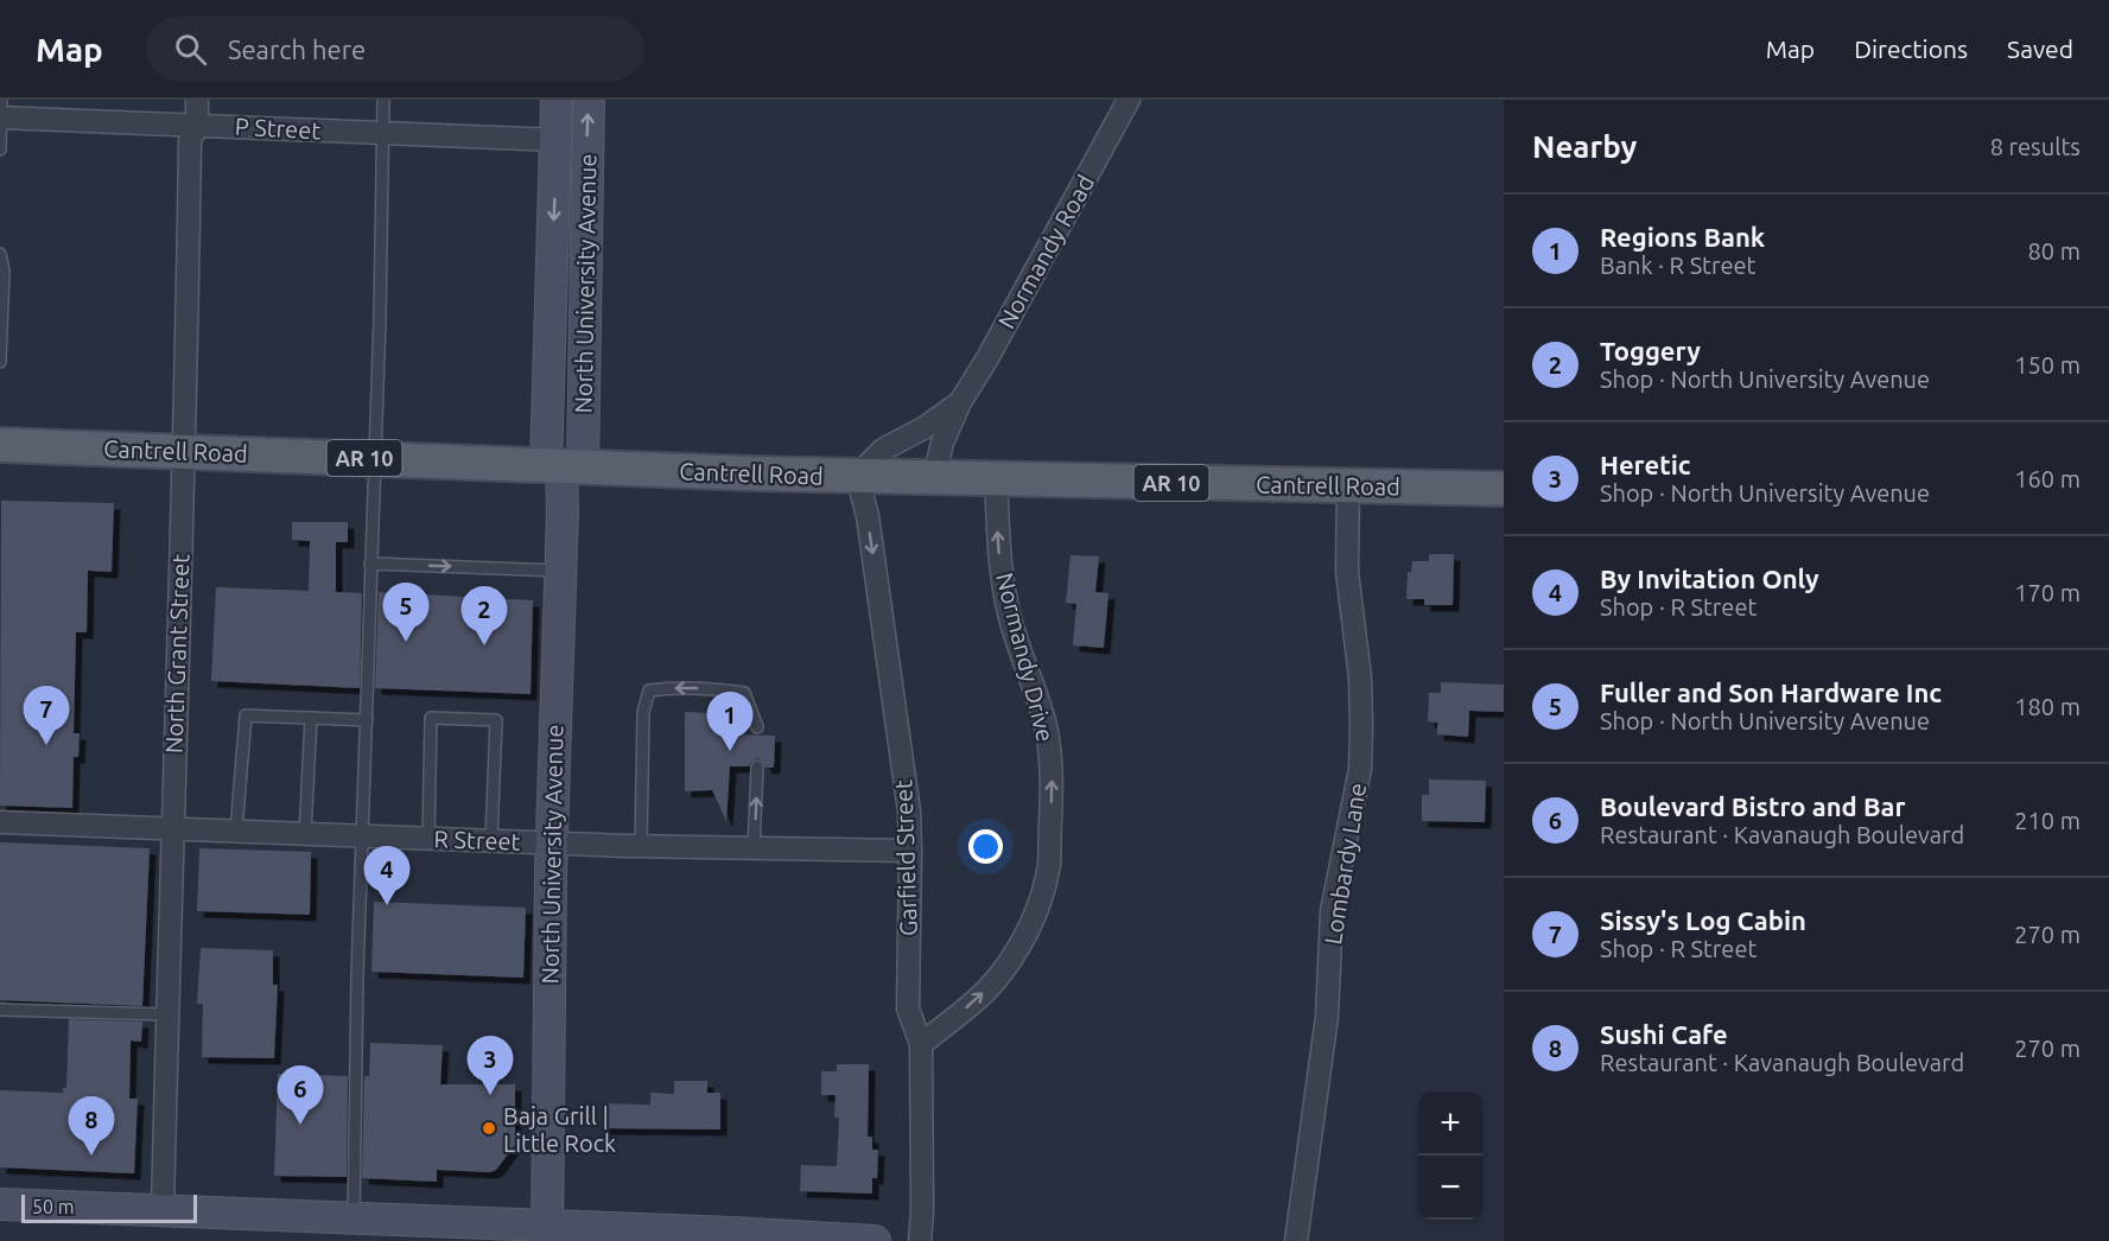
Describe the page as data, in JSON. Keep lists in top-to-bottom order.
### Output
{
  "streets": {
    "main road": ["Cantrell Road", "AR 10"],
    "street": [
      "P Street",
      "Normandy Road",
      "North University Avenue",
      "North Grant Street",
      "Normandy Drive",
      "R Street",
      "Garfield Street",
      "Lombardy Lane"
    ]
  },
  "crossings": [
    ["P Street", "North University Avenue"],
    ["P Street", "North Grant Street"],
    ["Normandy Road", "Cantrell Road"],
    ["Normandy Road", "Garfield Street"],
    ["North University Avenue", "Cantrell Road"],
    ["North University Avenue", "R Street"],
    ["Cantrell Road", "North Grant Street"],
    ["Cantrell Road", "Normandy Drive"],
    ["Cantrell Road", "Garfield Street"],
    ["Cantrell Road", "Lombardy Lane"],
    ["North Grant Street", "R Street"],
    ["Normandy Drive", "Garfield Street"],
    ["R Street", "Garfield Street"]
  ],
  "one_way": ["Normandy Drive", "Garfield Street"],
  "places": ["Baja Grill | Little Rock"],
  "scale_bar": "50 m",
  "page": {
    "header": "Map",
    "search": "Search here",
    "nav": ["Map", "Directions", "Saved"],
    "heading": ["Nearby", "8 results"],
    "list": [
      {
        "mark": "1",
        "name": "Regions Bank",
        "note": "Bank · R Street",
        "value": "80 m"
      },
      {
        "mark": "2",
        "name": "Toggery",
        "note": "Shop · North University Avenue",
        "value": "150 m"
      },
      {
        "mark": "3",
        "name": "Heretic",
        "note": "Shop · North University Avenue",
        "value": "160 m"
      },
      {
        "mark": "4",
        "name": "By Invitation Only",
        "note": "Shop · R Street",
        "value": "170 m"
      },
      {
        "mark": "5",
        "name": "Fuller and Son Hardware Inc",
        "note": "Shop · North University Avenue",
        "value": "180 m"
      },
      {
        "mark": "6",
        "name": "Boulevard Bistro and Bar",
        "note": "Restaurant · Kavanaugh Boulevard",
        "value": "210 m"
      },
      {
        "mark": "7",
        "name": "Sissy's Log Cabin",
        "note": "Shop · R Street",
        "value": "270 m"
      },
      {
        "mark": "8",
        "name": "Sushi Cafe",
        "note": "Restaurant · Kavanaugh Boulevard",
        "value": "270 m"
      }
    ],
    "pins": [
      "5",
      "2",
      "7",
      "1",
      "4",
      "3",
      "6",
      "8"
    ],
    "map_buttons": ["+", "−"],
    "scale": "50 m"
  }
}
